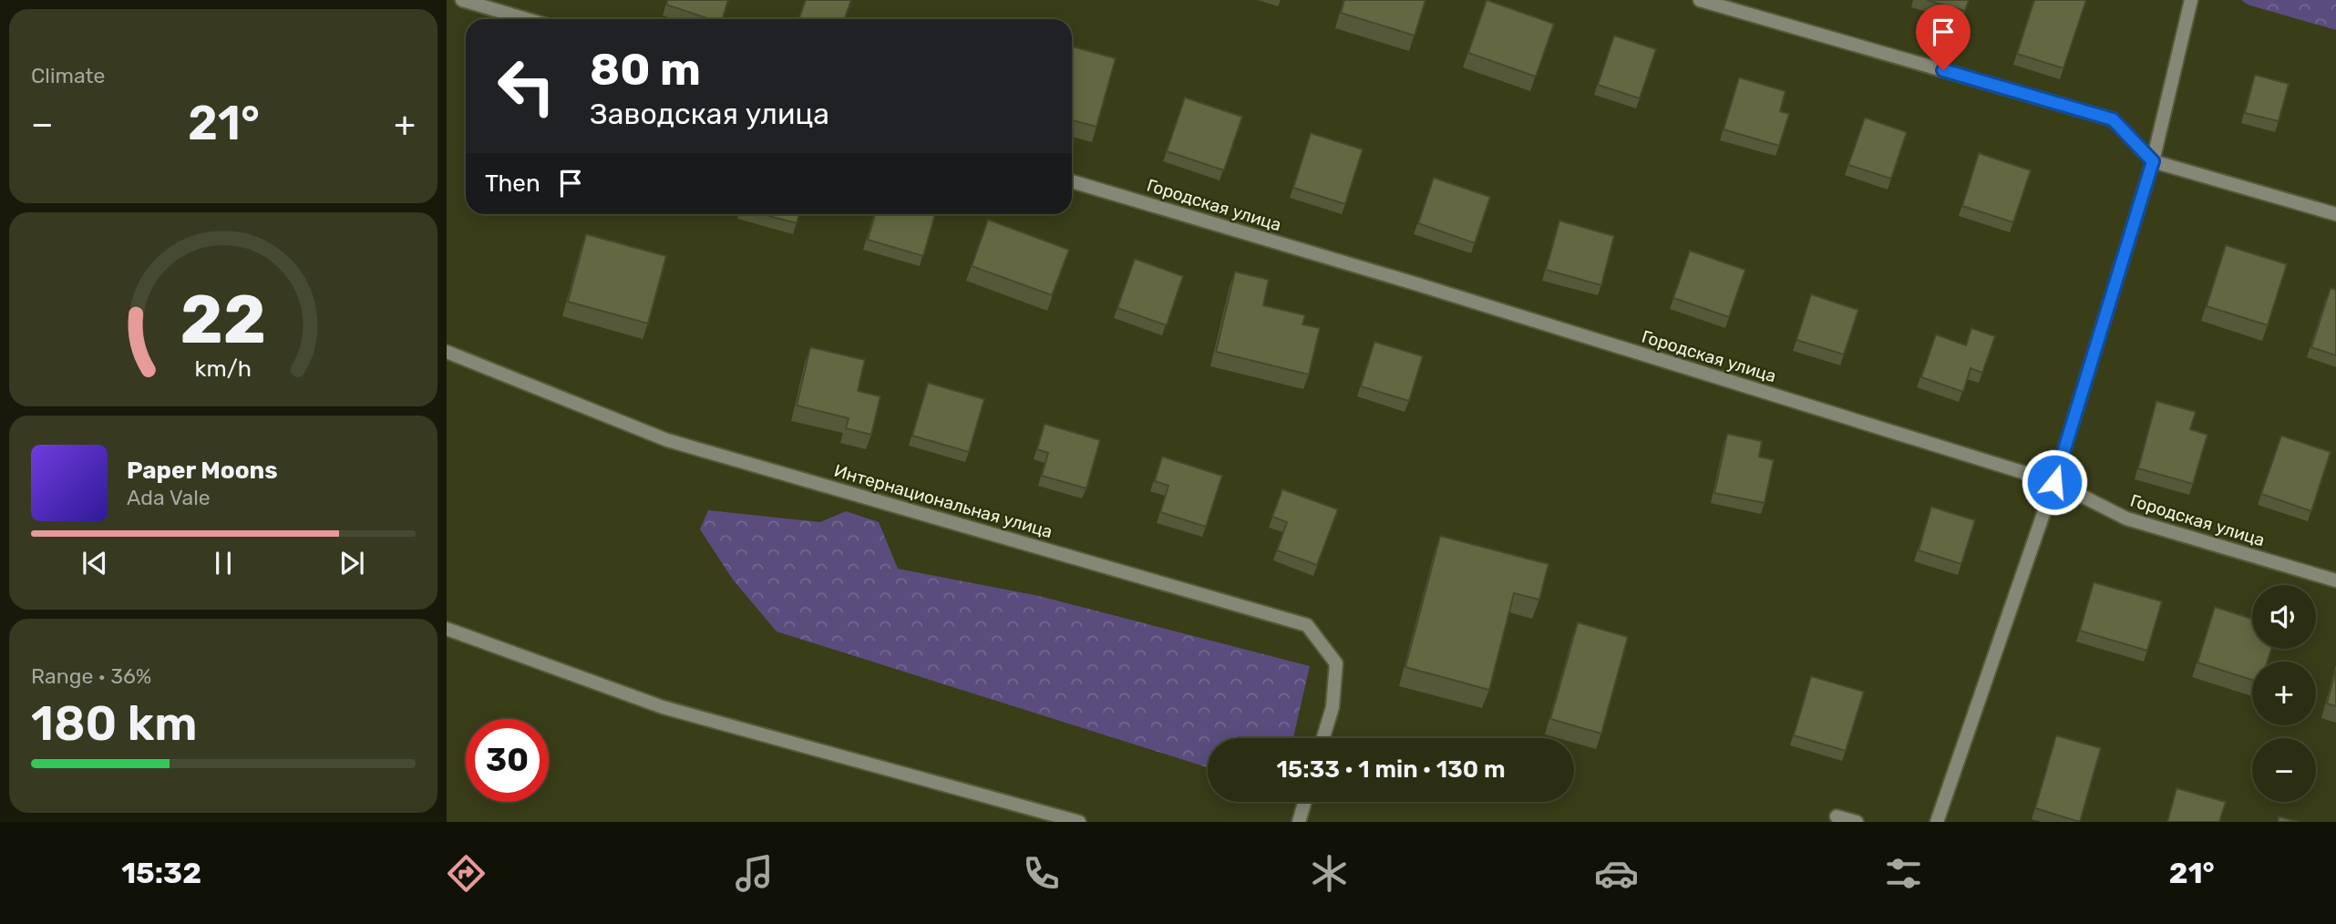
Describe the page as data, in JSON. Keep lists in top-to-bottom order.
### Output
{
  "streets": {
    "street": ["Городская улица", "Интернациональная улица"]
  },
  "page": {
    "tile": [
      "Climate",
      ["Range · 36%", "180 km"]
    ],
    "turn": ["80 m", "Заводская улица"],
    "heat": ["−", "21°", "+"],
    "then": "Then",
    "song": ["Paper Moons", "Ada Vale"],
    "map_buttons": ["+", "−"],
    "limit": "30",
    "trip": "15:33 · 1 min · 130 m",
    "tabs": ["15:32", "21°"],
    "gauge": ["22", "km/h"]
  }
}
